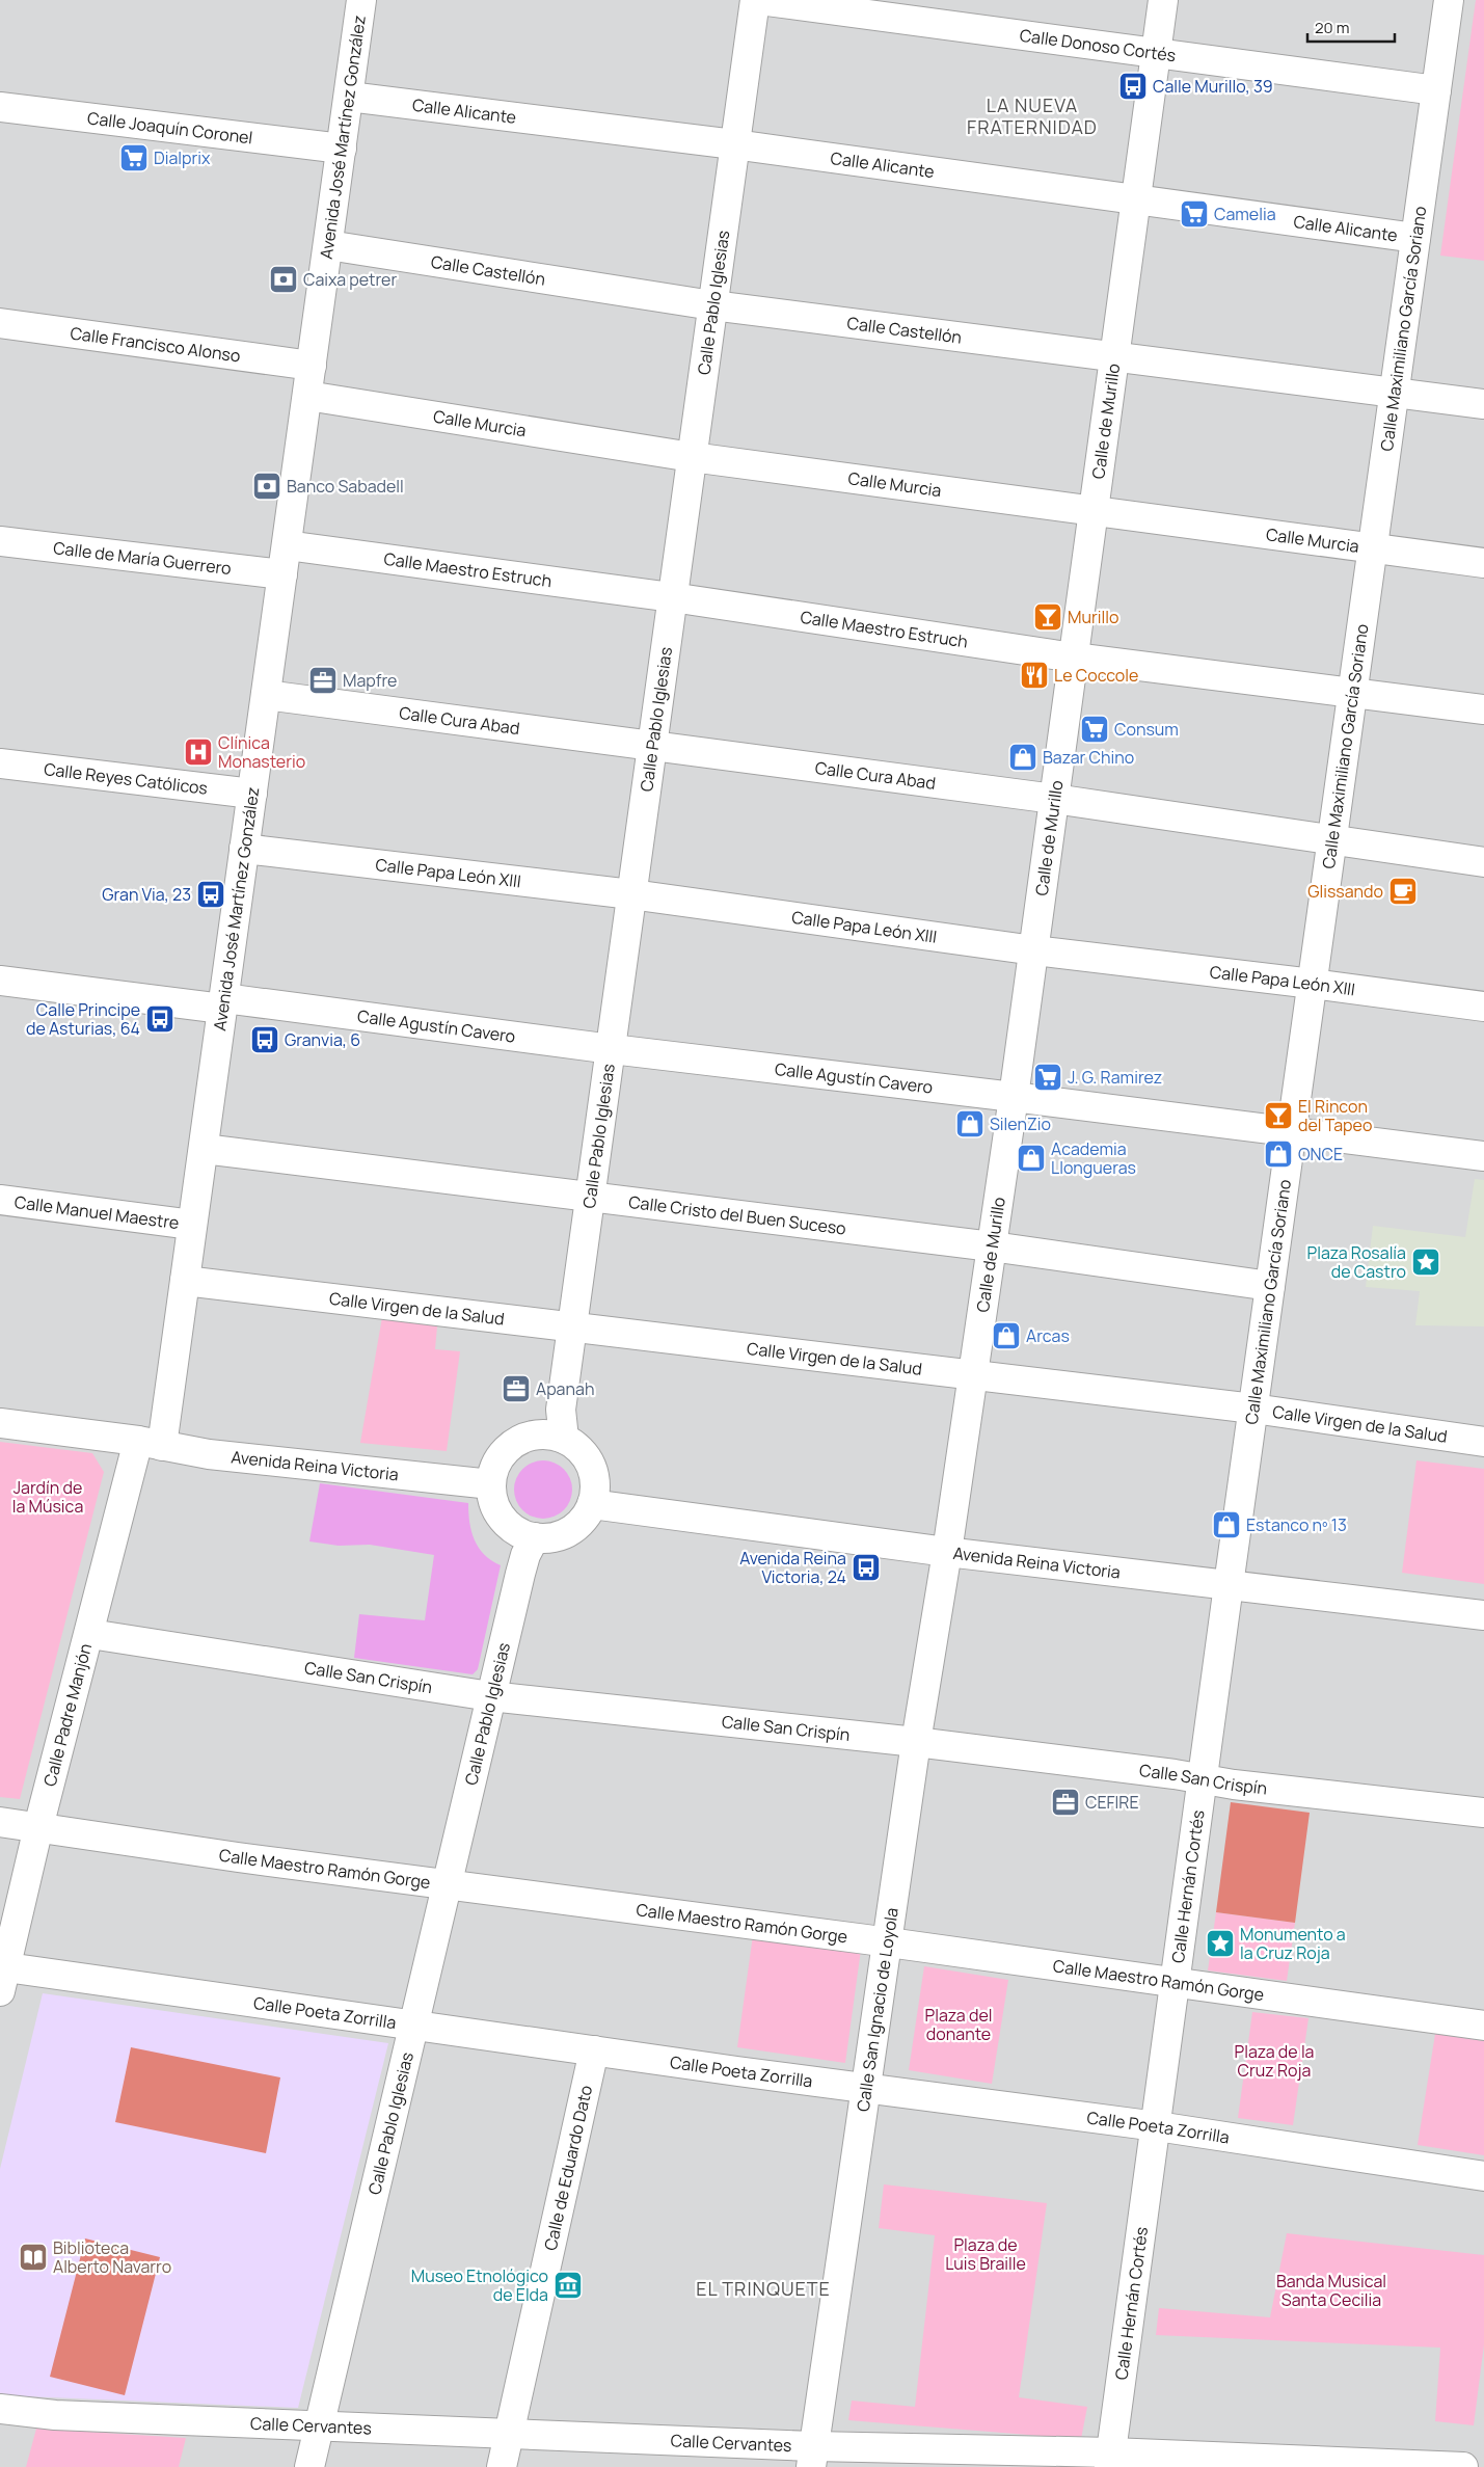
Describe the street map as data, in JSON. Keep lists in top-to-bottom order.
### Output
{
  "streets": {
    "street": [
      "Calle Donoso Cortés",
      "Calle Alicante",
      "Calle Joaquín Coronel",
      "Avenida José Martínez González",
      "Calle Castellón",
      "Calle Pablo Iglesias",
      "Calle Maximiliano García Soriano",
      "Calle Francisco Alonso",
      "Calle de Murillo",
      "Calle Murcia",
      "Calle de María Guerrero",
      "Calle Maestro Estruch",
      "Calle Cura Abad",
      "Calle Reyes Católicos",
      "Calle Papa León XIII",
      "Calle Agustín Cavero",
      "Calle Manuel Maestre",
      "Calle Cristo del Buen Suceso",
      "Calle Virgen de la Salud",
      "Avenida Reina Victoria",
      "Calle San Crispín",
      "Calle Padre Manjón",
      "Calle Maestro Ramón Gorge",
      "Calle Hernán Cortés",
      "Calle San Ignacio de Loyola",
      "Calle Poeta Zorrilla",
      "Calle de Eduardo Dato",
      "Calle Cervantes"
    ]
  },
  "crossings": [
    ["Calle Donoso Cortés", "Calle Pablo Iglesias"],
    ["Calle Donoso Cortés", "Calle Maximiliano García Soriano"],
    ["Calle Donoso Cortés", "Calle de Murillo"],
    ["Calle Alicante", "Avenida José Martínez González"],
    ["Calle Alicante", "Calle Pablo Iglesias"],
    ["Calle Alicante", "Calle Maximiliano García Soriano"],
    ["Calle Alicante", "Calle de Murillo"],
    ["Calle Joaquín Coronel", "Avenida José Martínez González"],
    ["Avenida José Martínez González", "Calle Castellón"],
    ["Avenida José Martínez González", "Calle Francisco Alonso"],
    ["Avenida José Martínez González", "Calle Murcia"],
    ["Avenida José Martínez González", "Calle de María Guerrero"],
    ["Avenida José Martínez González", "Calle Maestro Estruch"],
    ["Avenida José Martínez González", "Calle Cura Abad"],
    ["Avenida José Martínez González", "Calle Reyes Católicos"],
    ["Avenida José Martínez González", "Calle Papa León XIII"],
    ["Avenida José Martínez González", "Calle Agustín Cavero"],
    ["Avenida José Martínez González", "Calle Manuel Maestre"],
    ["Avenida José Martínez González", "Calle Cristo del Buen Suceso"],
    ["Avenida José Martínez González", "Calle Virgen de la Salud"],
    ["Avenida José Martínez González", "Avenida Reina Victoria"],
    ["Avenida José Martínez González", "Calle Padre Manjón"],
    ["Calle Castellón", "Calle Pablo Iglesias"],
    ["Calle Castellón", "Calle Maximiliano García Soriano"],
    ["Calle Castellón", "Calle de Murillo"],
    ["Calle Pablo Iglesias", "Calle Murcia"],
    ["Calle Pablo Iglesias", "Calle Maestro Estruch"],
    ["Calle Pablo Iglesias", "Calle Cura Abad"],
    ["Calle Pablo Iglesias", "Calle Papa León XIII"],
    ["Calle Pablo Iglesias", "Calle Agustín Cavero"],
    ["Calle Pablo Iglesias", "Calle Cristo del Buen Suceso"],
    ["Calle Pablo Iglesias", "Calle Virgen de la Salud"],
    ["Calle Pablo Iglesias", "Avenida Reina Victoria"],
    ["Calle Pablo Iglesias", "Calle San Crispín"],
    ["Calle Pablo Iglesias", "Calle Maestro Ramón Gorge"],
    ["Calle Pablo Iglesias", "Calle Poeta Zorrilla"],
    ["Calle Pablo Iglesias", "Calle Cervantes"],
    ["Calle Maximiliano García Soriano", "Calle Murcia"],
    ["Calle Maximiliano García Soriano", "Calle Maestro Estruch"],
    ["Calle Maximiliano García Soriano", "Calle Cura Abad"],
    ["Calle Maximiliano García Soriano", "Calle Papa León XIII"],
    ["Calle Maximiliano García Soriano", "Calle Agustín Cavero"],
    ["Calle Maximiliano García Soriano", "Calle Cristo del Buen Suceso"],
    ["Calle Maximiliano García Soriano", "Calle Virgen de la Salud"],
    ["Calle Maximiliano García Soriano", "Avenida Reina Victoria"],
    ["Calle Maximiliano García Soriano", "Calle Hernán Cortés"],
    ["Calle de Murillo", "Calle Murcia"],
    ["Calle de Murillo", "Calle Maestro Estruch"],
    ["Calle de Murillo", "Calle Cura Abad"],
    ["Calle de Murillo", "Calle Papa León XIII"],
    ["Calle de Murillo", "Calle Agustín Cavero"],
    ["Calle de Murillo", "Calle Cristo del Buen Suceso"],
    ["Calle de Murillo", "Calle Virgen de la Salud"],
    ["Calle de Murillo", "Avenida Reina Victoria"],
    ["Calle de Murillo", "Calle San Ignacio de Loyola"],
    ["Avenida Reina Victoria", "Calle Padre Manjón"],
    ["Avenida Reina Victoria", "Calle Hernán Cortés"],
    ["Avenida Reina Victoria", "Calle San Ignacio de Loyola"],
    ["Calle San Crispín", "Calle Padre Manjón"],
    ["Calle San Crispín", "Calle Hernán Cortés"],
    ["Calle San Crispín", "Calle San Ignacio de Loyola"],
    ["Calle Padre Manjón", "Calle Maestro Ramón Gorge"],
    ["Calle Padre Manjón", "Calle Poeta Zorrilla"],
    ["Calle Maestro Ramón Gorge", "Calle Hernán Cortés"],
    ["Calle Maestro Ramón Gorge", "Calle San Ignacio de Loyola"],
    ["Calle Hernán Cortés", "Calle Poeta Zorrilla"],
    ["Calle Hernán Cortés", "Calle Cervantes"],
    ["Calle San Ignacio de Loyola", "Calle Poeta Zorrilla"],
    ["Calle San Ignacio de Loyola", "Calle Cervantes"],
    ["Calle Poeta Zorrilla", "Calle de Eduardo Dato"],
    ["Calle de Eduardo Dato", "Calle Cervantes"]
  ],
  "districts": ["LA NUEVA FRATERNIDAD", "EL TRINQUETE"],
  "parks": [
    "Jardín de la Música",
    "Plaza del donante",
    "Plaza de la Cruz Roja",
    "Plaza de Luis Braille",
    "Banda Musical Santa Cecilia"
  ],
  "places": {
    "bus stop": [
      "Calle Murillo, 39",
      "Gran Via, 23",
      "Calle Principe de Asturias, 64",
      "Granvia, 6",
      "Avenida Reina Victoria, 24"
    ],
    "supermarket": [
      "Dialprix",
      "Camelia",
      "Consum",
      "J. G. Ramirez"
    ],
    "bank": ["Caixa petrer", "Banco Sabadell"],
    "bar": ["Murillo", "El Rincon del Tapeo"],
    "restaurant": ["Le Coccole"],
    "office": ["Mapfre", "Apanah", "CEFIRE"],
    "hospital": ["Clínica Monasterio"],
    "shop": [
      "Bazar Chino",
      "SilenZio",
      "ONCE",
      "Academia Llongueras",
      "Arcas",
      "Estanco nº 13"
    ],
    "cafe": ["Glissando"],
    "place": ["Plaza Rosalía de Castro", "Monumento a la Cruz Roja"],
    "library": ["Biblioteca Alberto Navarro"],
    "museum": ["Museo Etnológico de Elda"]
  },
  "scale_bar": "20 m"
}
